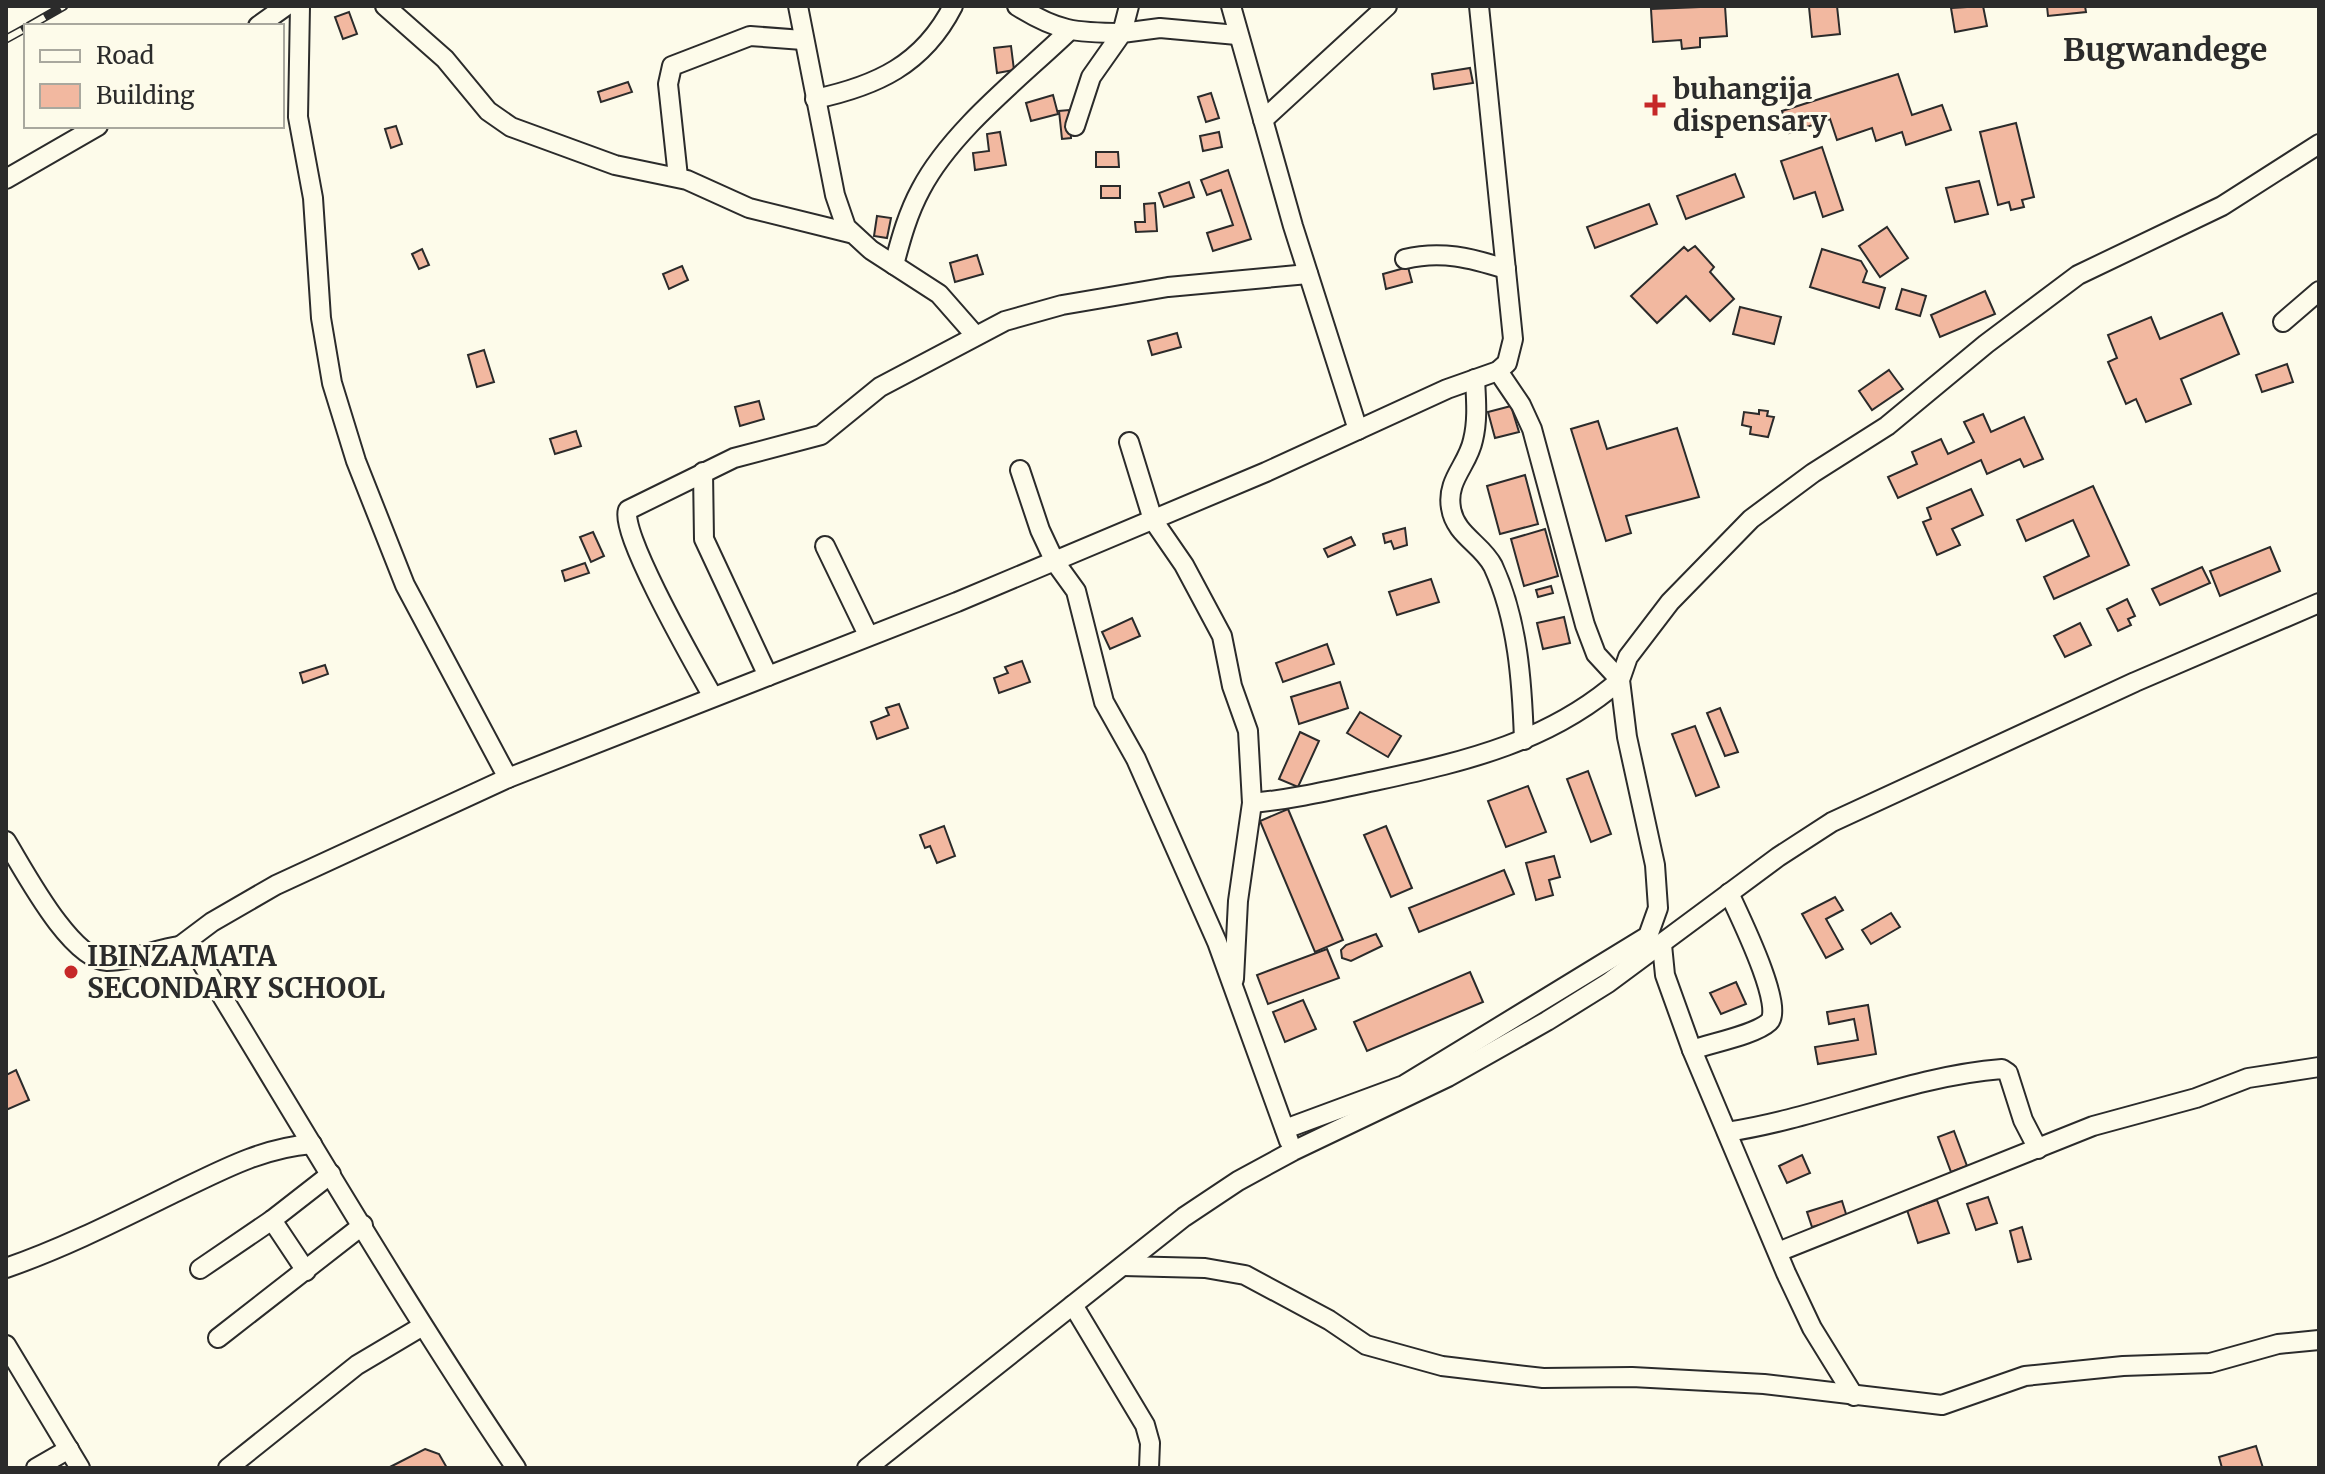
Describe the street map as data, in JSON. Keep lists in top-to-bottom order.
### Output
{
  "districts": ["Bugwandege"],
  "places": {
    "health": ["buhangija dispensary"],
    "other": ["IBINZAMATA SECONDARY SCHOOL"]
  },
  "legend": ["Road", "Building"]
}
